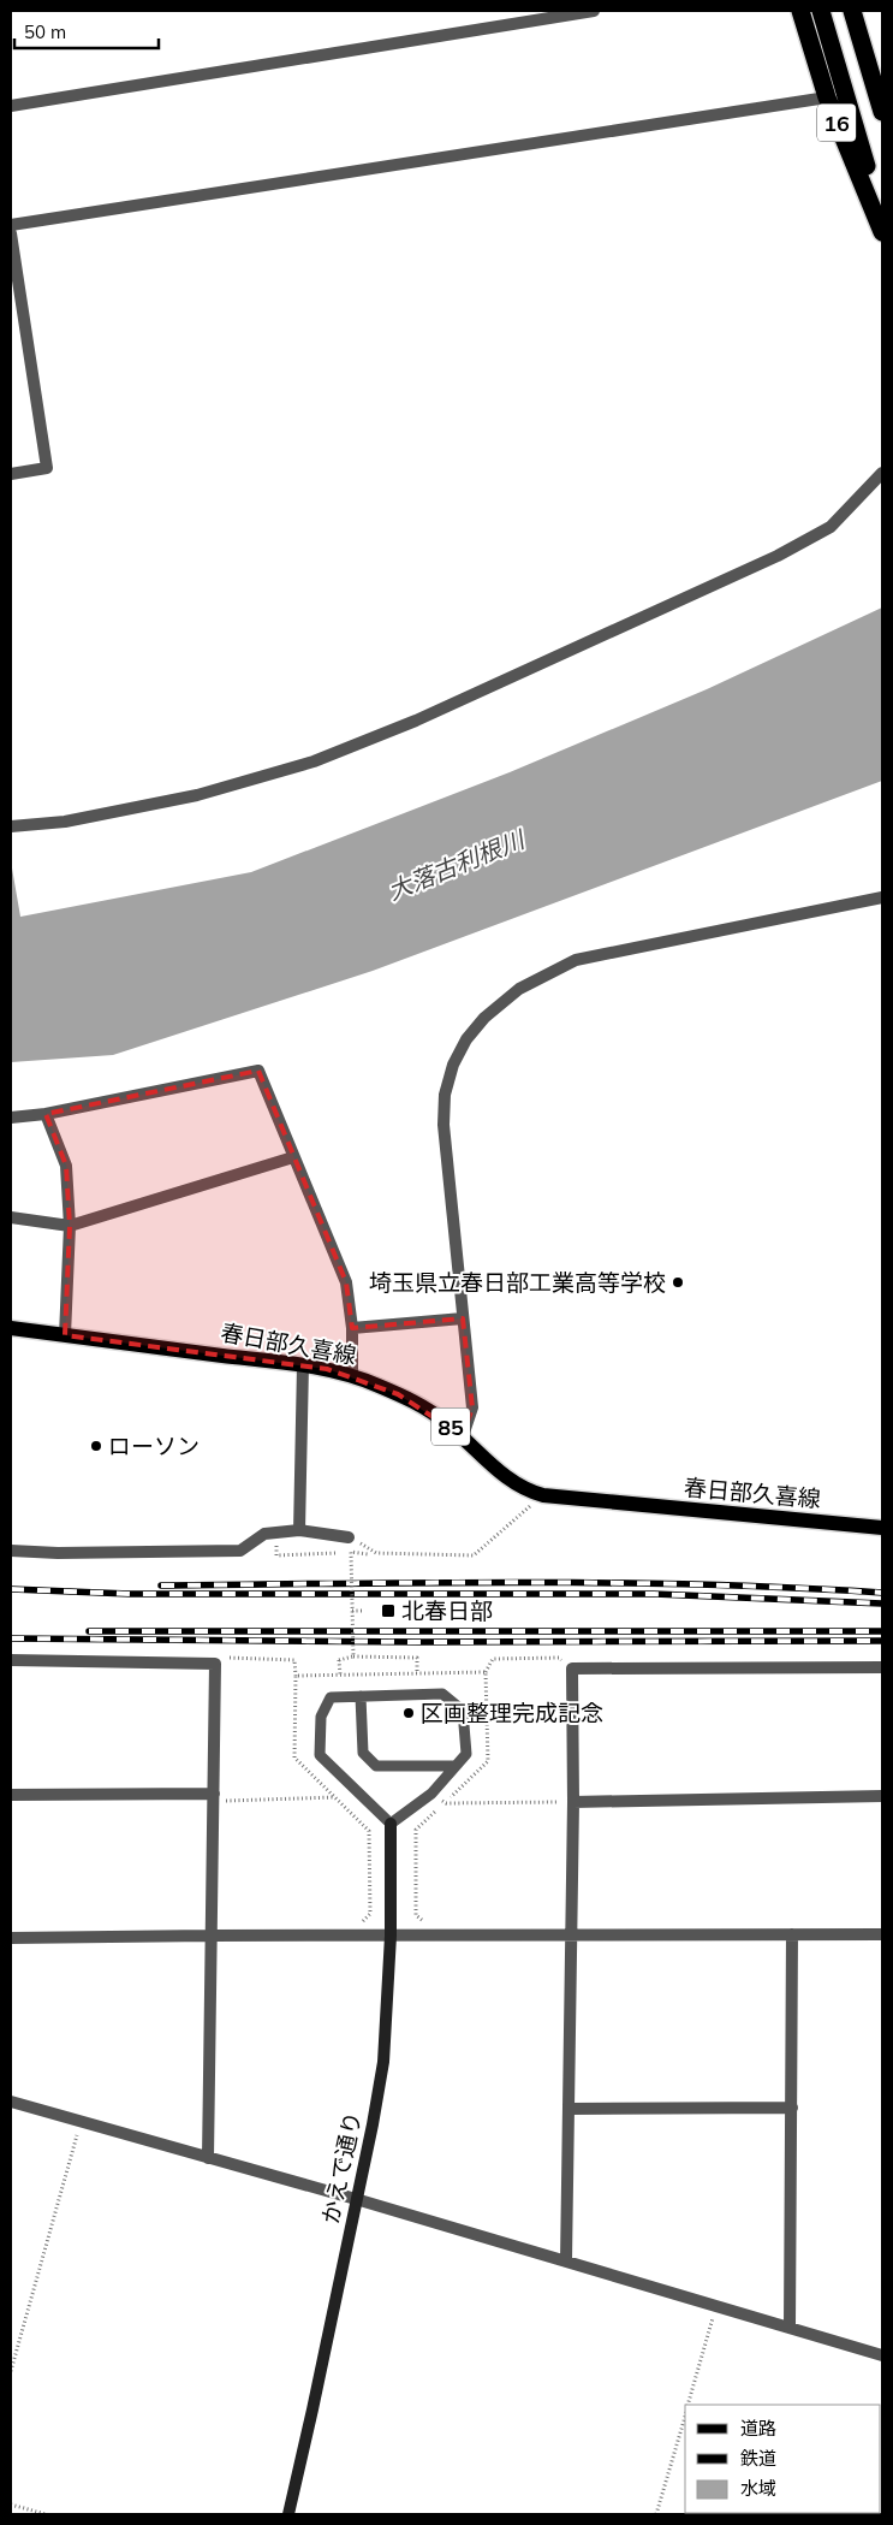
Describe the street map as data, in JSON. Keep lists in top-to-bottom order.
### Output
{
  "streets": {
    "highway": ["16"],
    "main road": ["春日部久喜線", "85"],
    "street": ["かえで通り"]
  },
  "water": ["大落古利根川"],
  "places": {
    "other": ["埼玉県立春日部工業高等学校", "ローソン", "区画整理完成記念"],
    "transit": ["北春日部"]
  },
  "legend": ["道路", "鉄道", "水域"],
  "scale_bar": "50 m"
}
